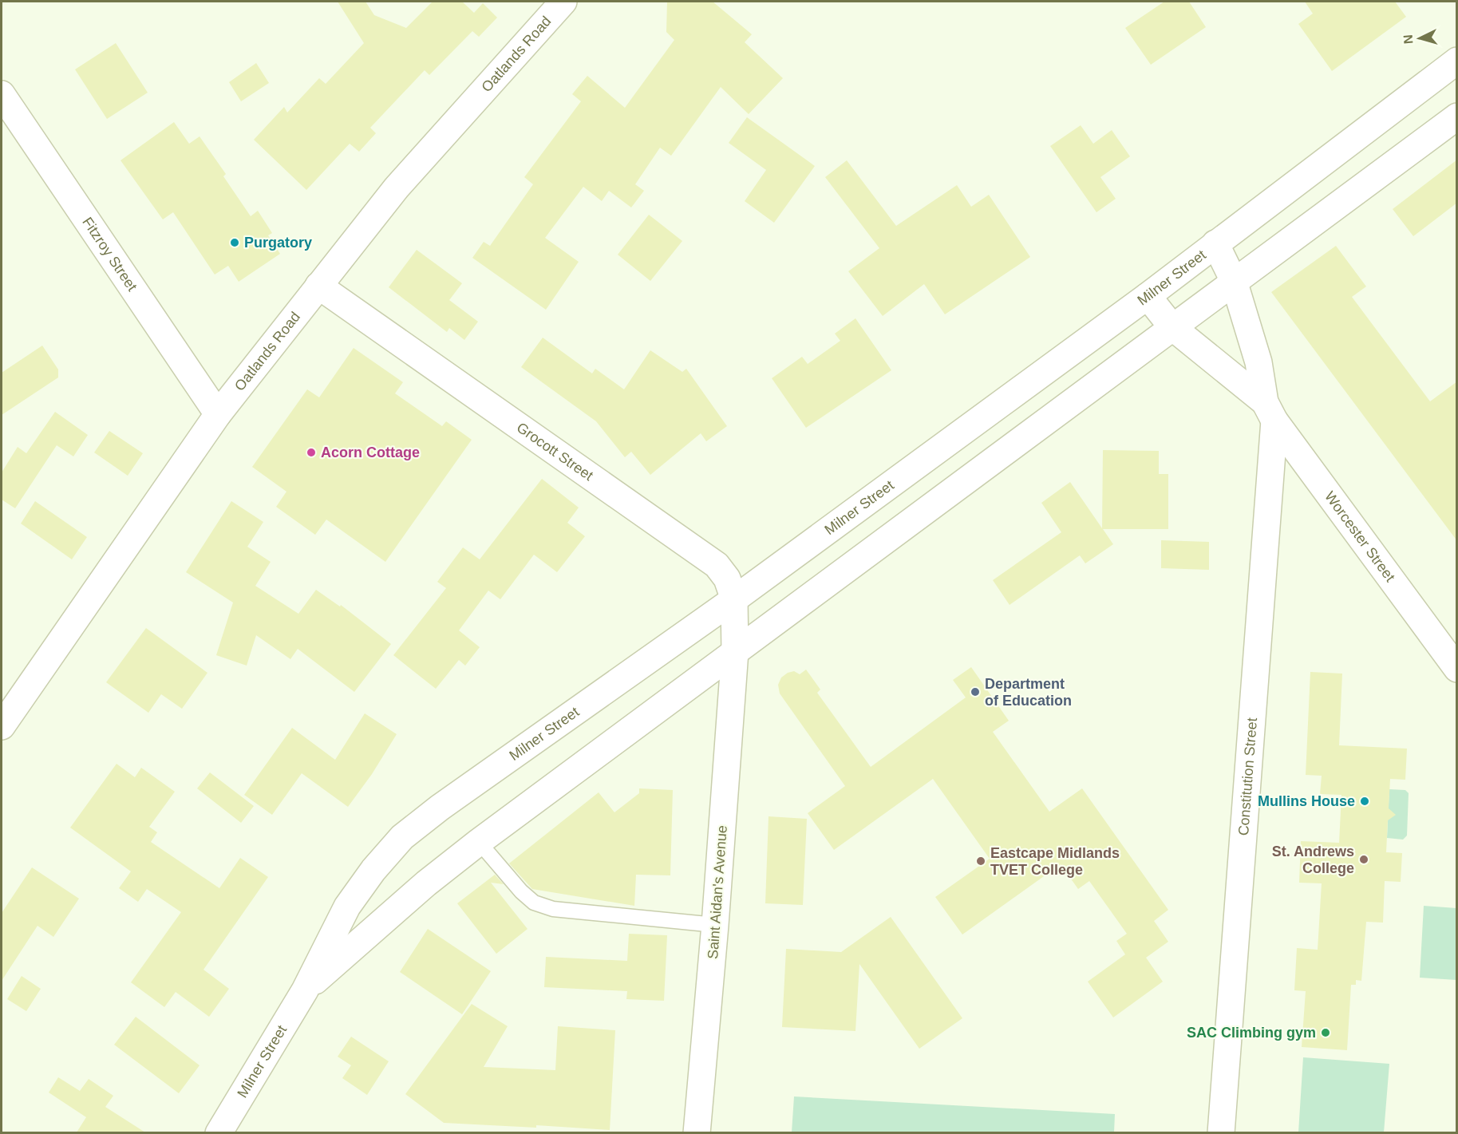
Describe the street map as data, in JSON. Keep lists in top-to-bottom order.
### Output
{
  "streets": {
    "street": [
      "Oatlands Road",
      "Fitzroy Street",
      "Milner Street",
      "Grocott Street",
      "Worcester Street",
      "Constitution Street",
      "Saint Aidan's Avenue"
    ]
  },
  "crossings": [
    ["Oatlands Road", "Fitzroy Street"],
    ["Oatlands Road", "Grocott Street"],
    ["Milner Street", "Grocott Street"],
    ["Milner Street", "Worcester Street"],
    ["Milner Street", "Saint Aidan's Avenue"],
    ["Grocott Street", "Saint Aidan's Avenue"],
    ["Worcester Street", "Constitution Street"]
  ],
  "places": [
    "Purgatory",
    "Acorn Cottage",
    "Department of Education",
    "Mullins House",
    "St. Andrews College",
    "Eastcape Midlands TVET College",
    "SAC Climbing gym"
  ],
  "north": "left"
}
